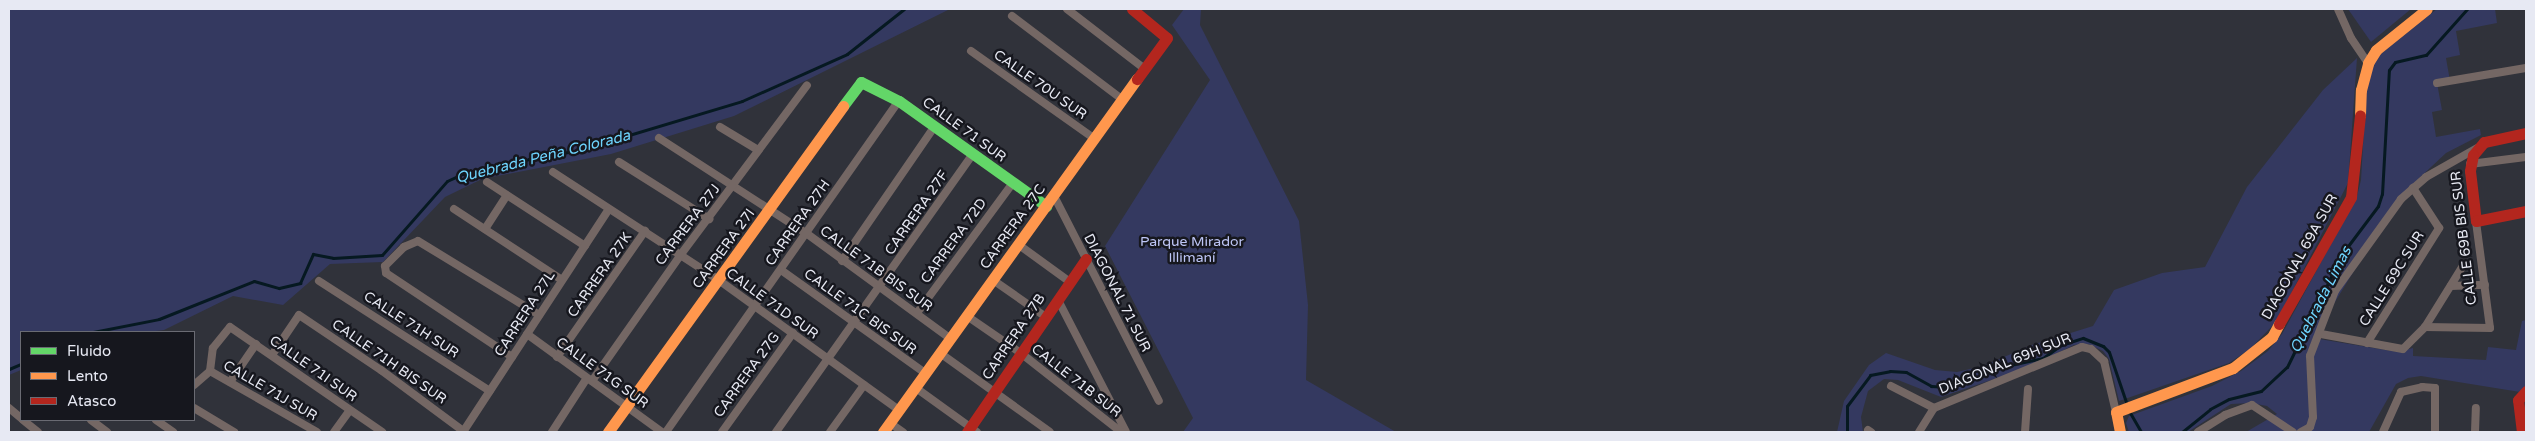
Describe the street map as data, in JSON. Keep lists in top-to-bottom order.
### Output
{
  "streets": {
    "street": [
      "CALLE 70U SUR",
      "CALLE 71 SUR",
      "CARRERA 27F",
      "CARRERA 27H",
      "CARRERA 27J",
      "CARRERA 27C",
      "CALLE 69B BIS SUR",
      "CARRERA 72D",
      "CARRERA 27I",
      "DIAGONAL 69A SUR",
      "CALLE 71B BIS SUR",
      "CARRERA 27K",
      "CALLE 69C SUR",
      "DIAGONAL 71 SUR",
      "CALLE 71D SUR",
      "CALLE 71C BIS SUR",
      "CARRERA 27L",
      "CALLE 71H SUR",
      "CARRERA 27B",
      "CALLE 71H BIS SUR",
      "DIAGONAL 69H SUR",
      "CALLE 71I SUR",
      "CALLE 71G SUR",
      "CARRERA 27G",
      "CALLE 71B SUR",
      "CALLE 71J SUR"
    ]
  },
  "crossings": [
    ["CALLE 70U SUR", "CARRERA 27C"],
    ["CALLE 71 SUR", "CARRERA 27F"],
    ["CALLE 71 SUR", "CARRERA 27H"],
    ["CALLE 71 SUR", "CARRERA 27C"],
    ["CALLE 71 SUR", "CARRERA 72D"],
    ["CALLE 71 SUR", "CARRERA 27I"],
    ["CARRERA 27F", "CALLE 71B BIS SUR"],
    ["CARRERA 27F", "CALLE 71D SUR"],
    ["CARRERA 27F", "CALLE 71C BIS SUR"],
    ["CARRERA 27H", "CALLE 71B BIS SUR"],
    ["CARRERA 27H", "CALLE 71D SUR"],
    ["CARRERA 27H", "CALLE 71C BIS SUR"],
    ["CARRERA 27J", "CALLE 71B BIS SUR"],
    ["CARRERA 27J", "CALLE 71D SUR"],
    ["CARRERA 27J", "CALLE 71G SUR"],
    ["CARRERA 27C", "CALLE 71B BIS SUR"],
    ["CARRERA 27C", "DIAGONAL 71 SUR"],
    ["CARRERA 27C", "CALLE 71D SUR"],
    ["CARRERA 27C", "CALLE 71C BIS SUR"],
    ["CARRERA 27C", "CALLE 71B SUR"],
    ["CARRERA 72D", "CALLE 71B BIS SUR"],
    ["CARRERA 27I", "CALLE 71B BIS SUR"],
    ["CARRERA 27I", "CALLE 71D SUR"],
    ["CARRERA 27I", "CALLE 71G SUR"],
    ["DIAGONAL 69A SUR", "DIAGONAL 69H SUR"],
    ["CARRERA 27K", "CALLE 71D SUR"],
    ["CARRERA 27K", "CALLE 71G SUR"],
    ["DIAGONAL 71 SUR", "CARRERA 27B"],
    ["CALLE 71D SUR", "CARRERA 27L"],
    ["CALLE 71D SUR", "CARRERA 27G"],
    ["CARRERA 27L", "CALLE 71H SUR"],
    ["CARRERA 27L", "CALLE 71H BIS SUR"],
    ["CARRERA 27L", "CALLE 71G SUR"],
    ["CARRERA 27B", "CALLE 71B SUR"],
    ["CALLE 71H BIS SUR", "CALLE 71I SUR"],
    ["CALLE 71I SUR", "CALLE 71J SUR"]
  ],
  "water": ["Quebrada Peña Colorada", "Quebrada Limas"],
  "parks": ["Parque Mirador Illimaní"],
  "legend": ["Fluido", "Lento", "Atasco"]
}
